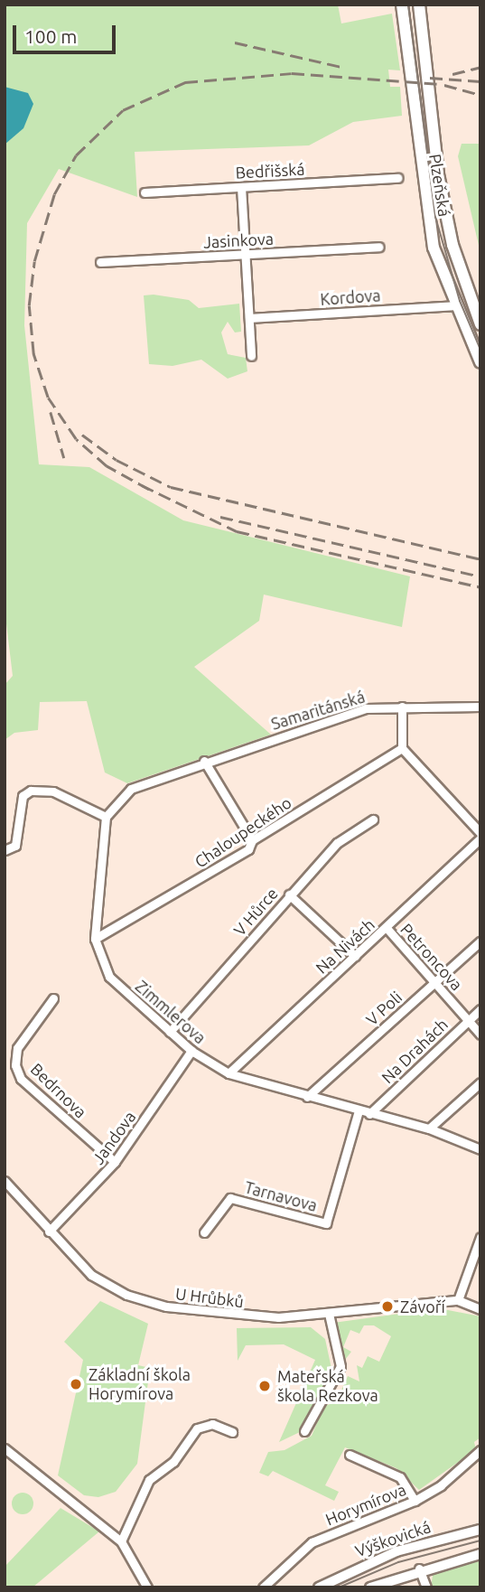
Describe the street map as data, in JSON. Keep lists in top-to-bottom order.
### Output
{
  "streets": {
    "main road": ["Plzeňská"],
    "street": [
      "Bedřišská",
      "Jasinkova",
      "Kordova",
      "Samaritánská",
      "Chaloupeckého",
      "V Hůrce",
      "Na Nivách",
      "Petroncova",
      "V Poli",
      "Zimmlerova",
      "Na Drahách",
      "Bedrnova",
      "Jandova",
      "Tarnavova",
      "U Hrůbků",
      "Horymírova",
      "Výškovická"
    ]
  },
  "crossings": [
    ["Plzeňská", "Kordova"],
    ["Chaloupeckého", "Zimmlerova"],
    ["V Hůrce", "Zimmlerova"],
    ["Na Nivách", "Petroncova"],
    ["Na Nivách", "Zimmlerova"],
    ["Petroncova", "V Poli"],
    ["Petroncova", "Na Drahách"],
    ["V Poli", "Zimmlerova"],
    ["Zimmlerova", "Na Drahách"],
    ["Zimmlerova", "Jandova"],
    ["Zimmlerova", "Tarnavova"],
    ["Bedrnova", "Jandova"],
    ["Jandova", "U Hrůbků"]
  ],
  "places": ["Závoří", "Základní škola Horymírova", "Mateřská škola Rezkova"],
  "scale_bar": "100 m"
}
